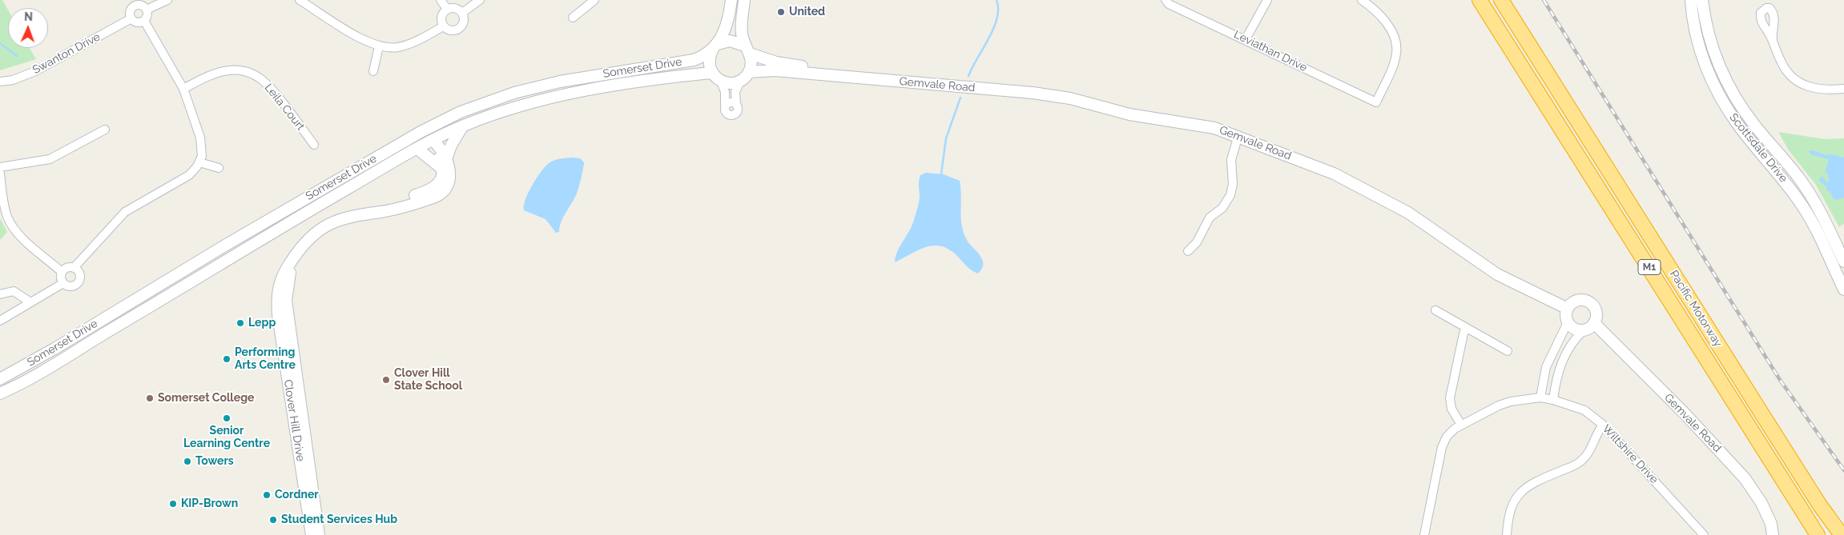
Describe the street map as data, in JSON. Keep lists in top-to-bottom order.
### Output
{
  "streets": {
    "highway": ["M1", "Pacific Motorway"],
    "main road": [
      "Somerset Drive",
      "Gemvale Road",
      "Scottsdale Drive",
      "Clover Hill Drive"
    ],
    "street": [
      "Leviathan Drive",
      "Swanton Drive",
      "Leila Court",
      "Wiltshire Drive"
    ]
  },
  "crossings": [
    ["Somerset Drive", "Gemvale Road"],
    ["Somerset Drive", "Clover Hill Drive"]
  ],
  "places": [
    "United",
    "Lepp",
    "Performing Arts Centre",
    "Clover Hill State School",
    "Somerset College",
    "Senior Learning Centre",
    "Towers",
    "Cordner",
    "KIP-Brown",
    "Student Services Hub"
  ],
  "north": "top"
}
